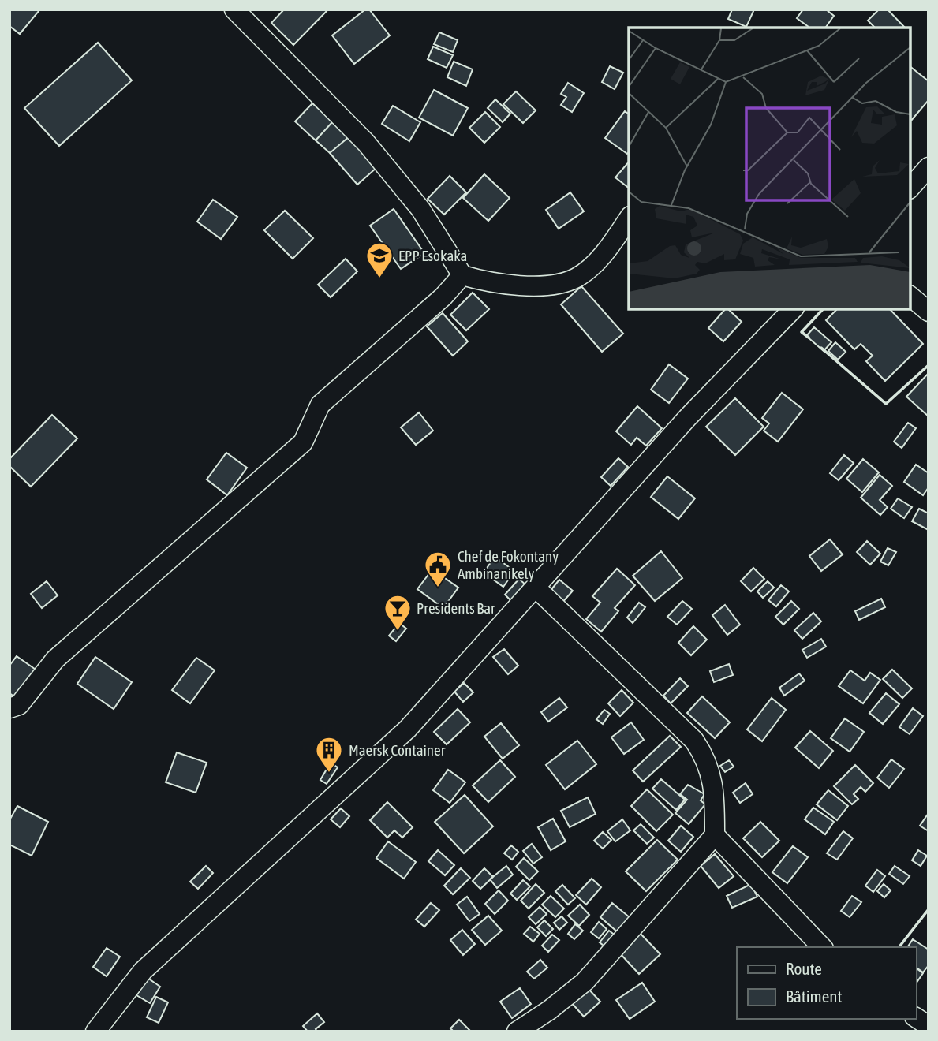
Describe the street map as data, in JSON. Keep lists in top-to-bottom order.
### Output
{
  "places": {
    "school or university": ["EPP Esokaka"],
    "public building": ["Chef de Fokontany Ambinanikely"],
    "bar": ["Presidents Bar"],
    "building": ["Maersk Container"]
  },
  "legend": ["Route", "Bâtiment"]
}
